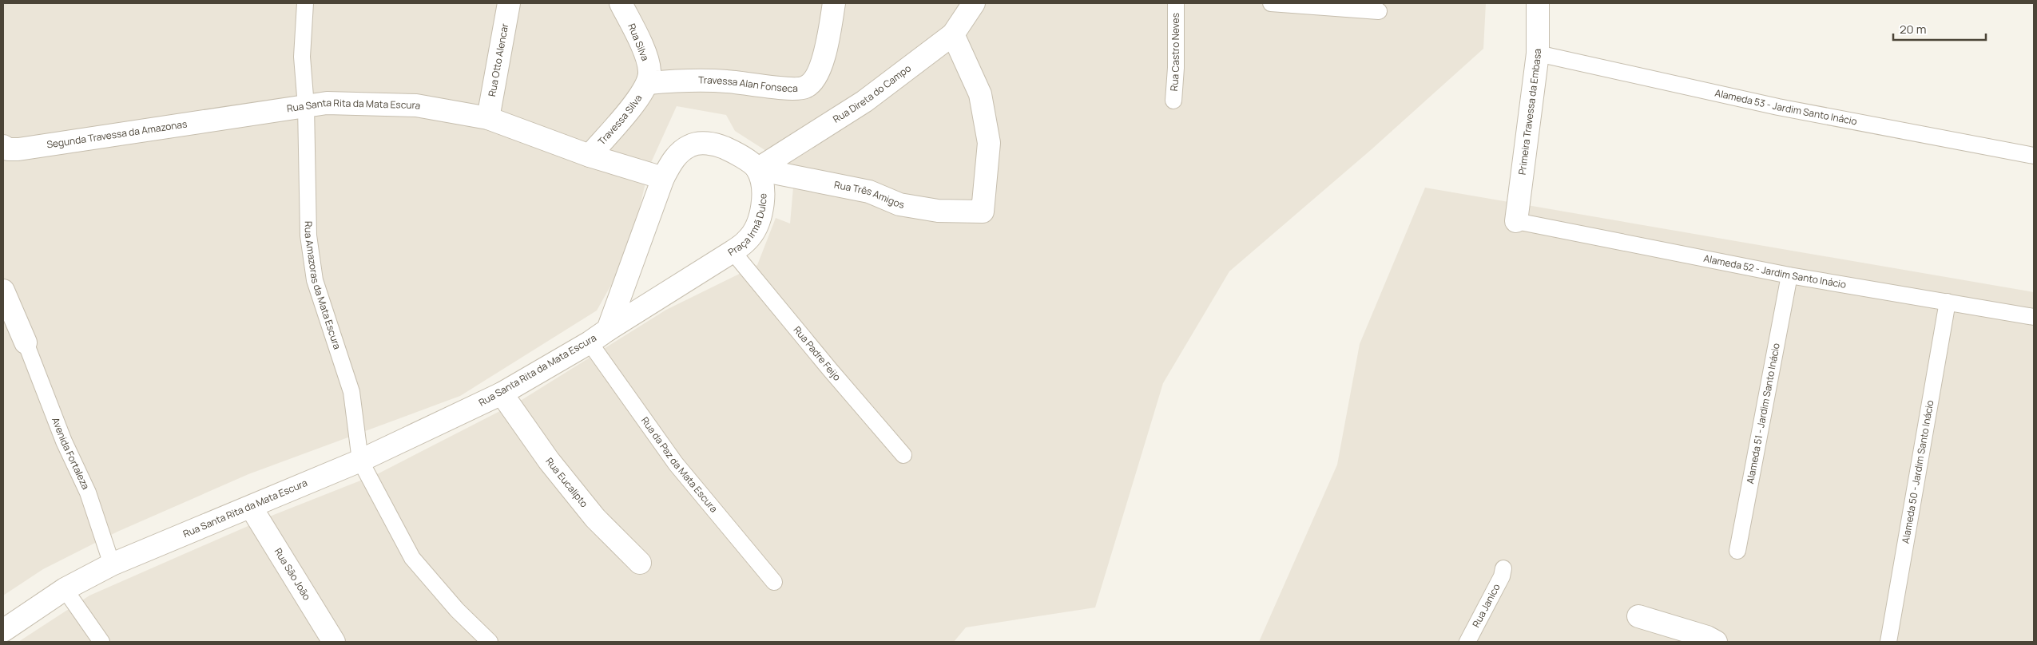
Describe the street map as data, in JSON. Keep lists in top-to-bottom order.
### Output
{
  "streets": {
    "street": [
      "Rua Silva",
      "Rua Otto Alencar",
      "Travessa Alan Fonseca",
      "Rua Direta do Campo",
      "Rua Santa Rita da Mata Escura",
      "Primeira Travessa da Embasa",
      "Travessa Silva",
      "Segunda Travessa da Amazonas",
      "Rua Três Amigos",
      "Praça Irmã Dulce",
      "Rua Eucalipto",
      "Rua São João"
    ],
    "lane": [
      "Rua Castro Neves",
      "Alameda 53 - Jardim Santo Inácio",
      "Alameda 52 - Jardim Santo Inácio",
      "Rua Amazoras da Mata Escura",
      "Rua Padre Feijo",
      "Alameda 51 - Jardim Santo Inácio",
      "Avenida Fortaleza",
      "Rua da Paz da Mata Escura",
      "Alameda 50 - Jardim Santo Inácio",
      "Rua Janico"
    ]
  },
  "crossings": [
    ["Rua Silva", "Travessa Alan Fonseca"],
    ["Rua Silva", "Travessa Silva"],
    ["Rua Otto Alencar", "Rua Santa Rita da Mata Escura"],
    ["Travessa Alan Fonseca", "Travessa Silva"],
    ["Rua Direta do Campo", "Rua Três Amigos"],
    ["Rua Direta do Campo", "Praça Irmã Dulce"],
    ["Alameda 53 - Jardim Santo Inácio", "Primeira Travessa da Embasa"],
    ["Rua Santa Rita da Mata Escura", "Travessa Silva"],
    ["Rua Santa Rita da Mata Escura", "Segunda Travessa da Amazonas"],
    ["Rua Santa Rita da Mata Escura", "Praça Irmã Dulce"],
    ["Rua Santa Rita da Mata Escura", "Rua Amazoras da Mata Escura"],
    ["Rua Santa Rita da Mata Escura", "Avenida Fortaleza"],
    ["Rua Santa Rita da Mata Escura", "Rua da Paz da Mata Escura"],
    ["Rua Santa Rita da Mata Escura", "Rua Eucalipto"],
    ["Rua Santa Rita da Mata Escura", "Rua São João"],
    ["Primeira Travessa da Embasa", "Alameda 52 - Jardim Santo Inácio"],
    ["Rua Três Amigos", "Praça Irmã Dulce"],
    ["Praça Irmã Dulce", "Rua Padre Feijo"],
    ["Alameda 52 - Jardim Santo Inácio", "Alameda 51 - Jardim Santo Inácio"],
    ["Alameda 52 - Jardim Santo Inácio", "Alameda 50 - Jardim Santo Inácio"]
  ],
  "scale_bar": "20 m"
}
